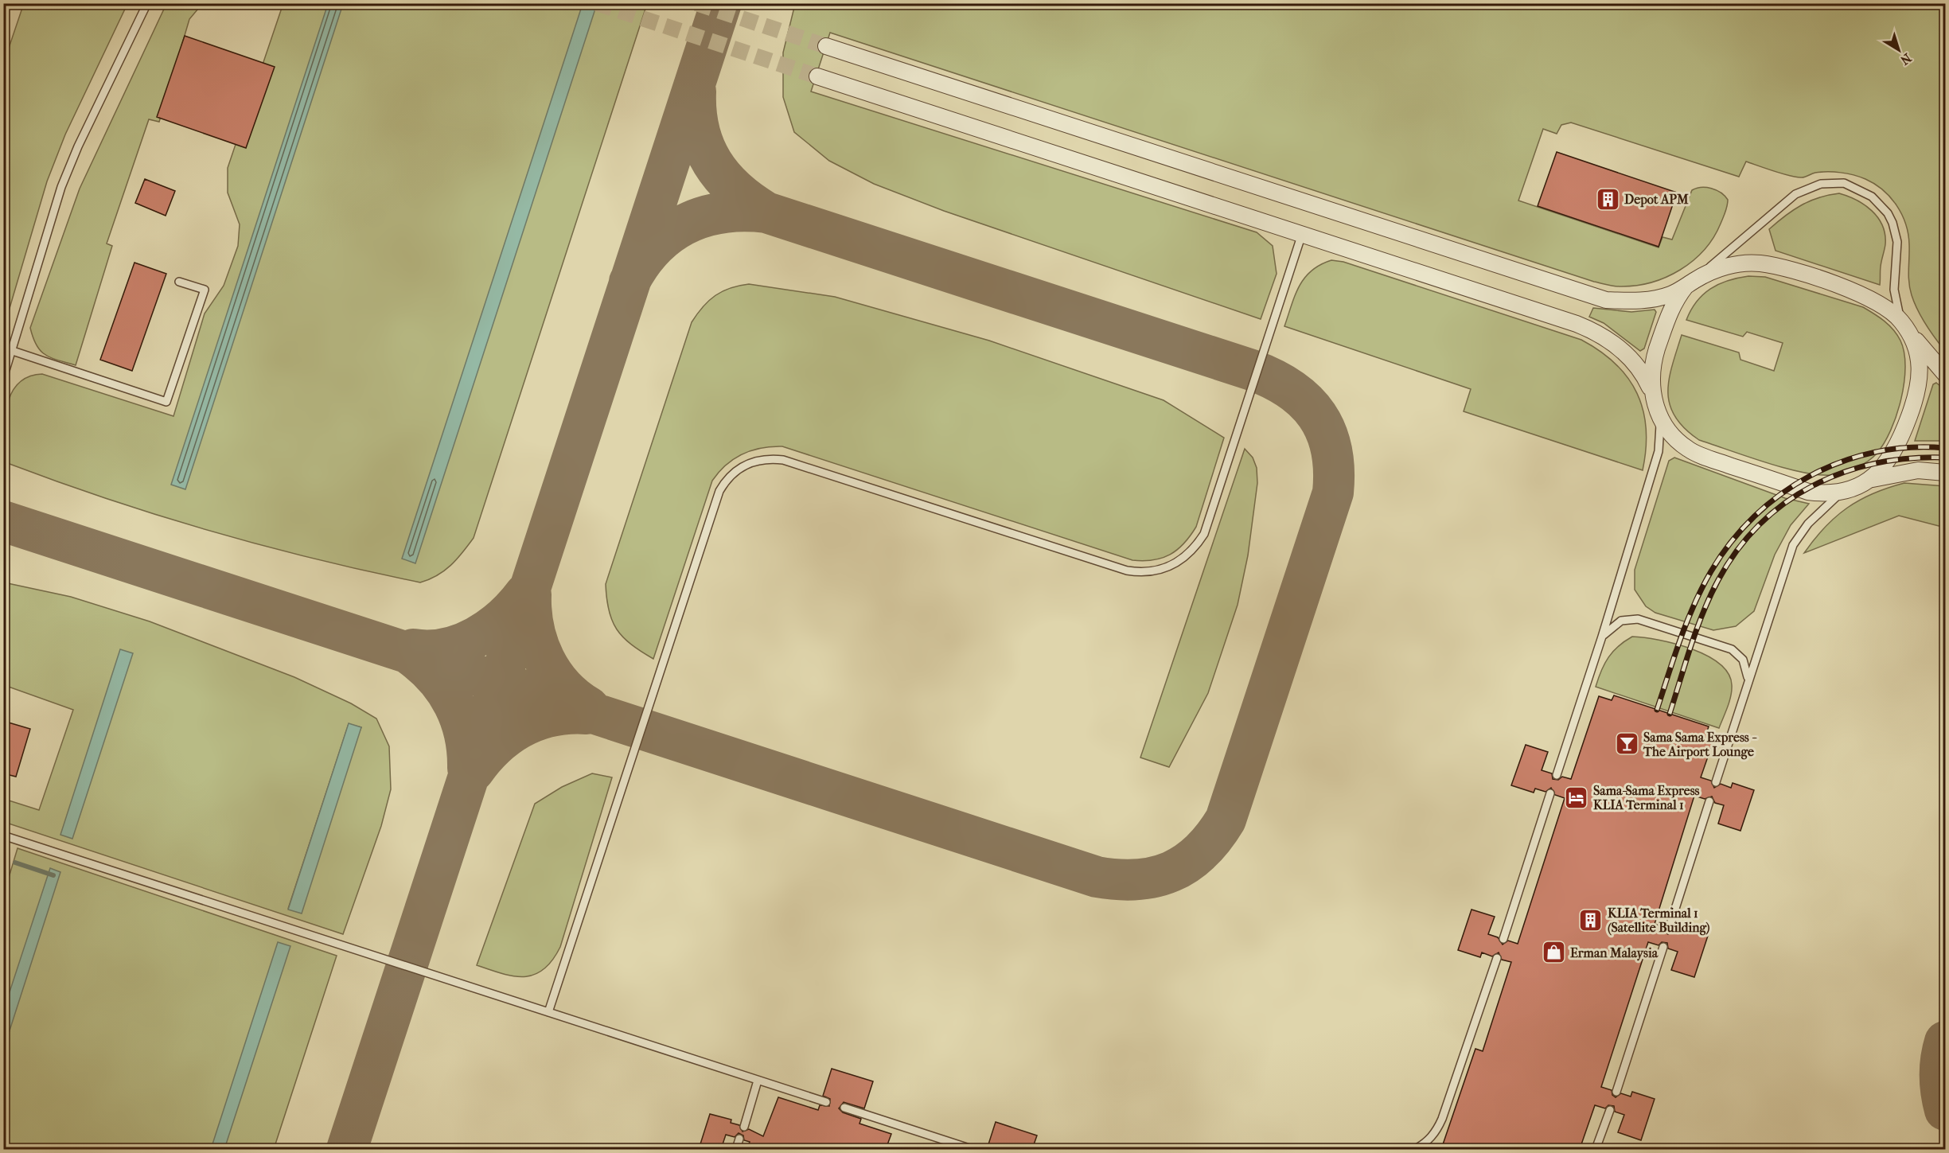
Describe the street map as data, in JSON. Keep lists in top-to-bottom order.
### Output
{
  "places": {
    "building": ["Depot APM", "KLIA Terminal 1 (Satellite Building)"],
    "bar": ["Sama Sama Express - The Airport Lounge"],
    "hotel": ["Sama-Sama Express KLIA Terminal 1"],
    "shop": ["Erman Malaysia"]
  },
  "north": "bottom right"
}
